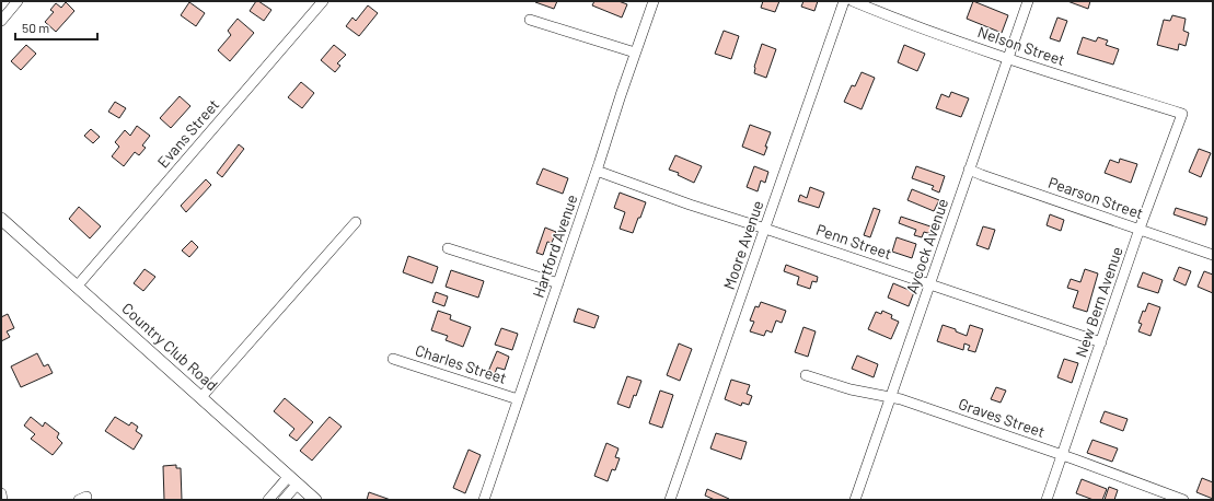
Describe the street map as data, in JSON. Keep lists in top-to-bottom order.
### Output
{
  "streets": {
    "street": [
      "Nelson Street",
      "Evans Street",
      "Pearson Street",
      "Penn Street",
      "Moore Avenue",
      "Hartford Avenue",
      "Aycock Avenue",
      "New Bern Avenue",
      "Country Club Road",
      "Charles Street",
      "Graves Street"
    ]
  },
  "crossings": [
    ["Nelson Street", "Aycock Avenue"],
    ["Nelson Street", "New Bern Avenue"],
    ["Evans Street", "Country Club Road"],
    ["Pearson Street", "Aycock Avenue"],
    ["Pearson Street", "New Bern Avenue"],
    ["Penn Street", "Moore Avenue"],
    ["Penn Street", "Hartford Avenue"],
    ["Penn Street", "Aycock Avenue"],
    ["Penn Street", "New Bern Avenue"],
    ["Hartford Avenue", "Charles Street"],
    ["Aycock Avenue", "Graves Street"],
    ["New Bern Avenue", "Graves Street"]
  ],
  "scale_bar": "50 m"
}
